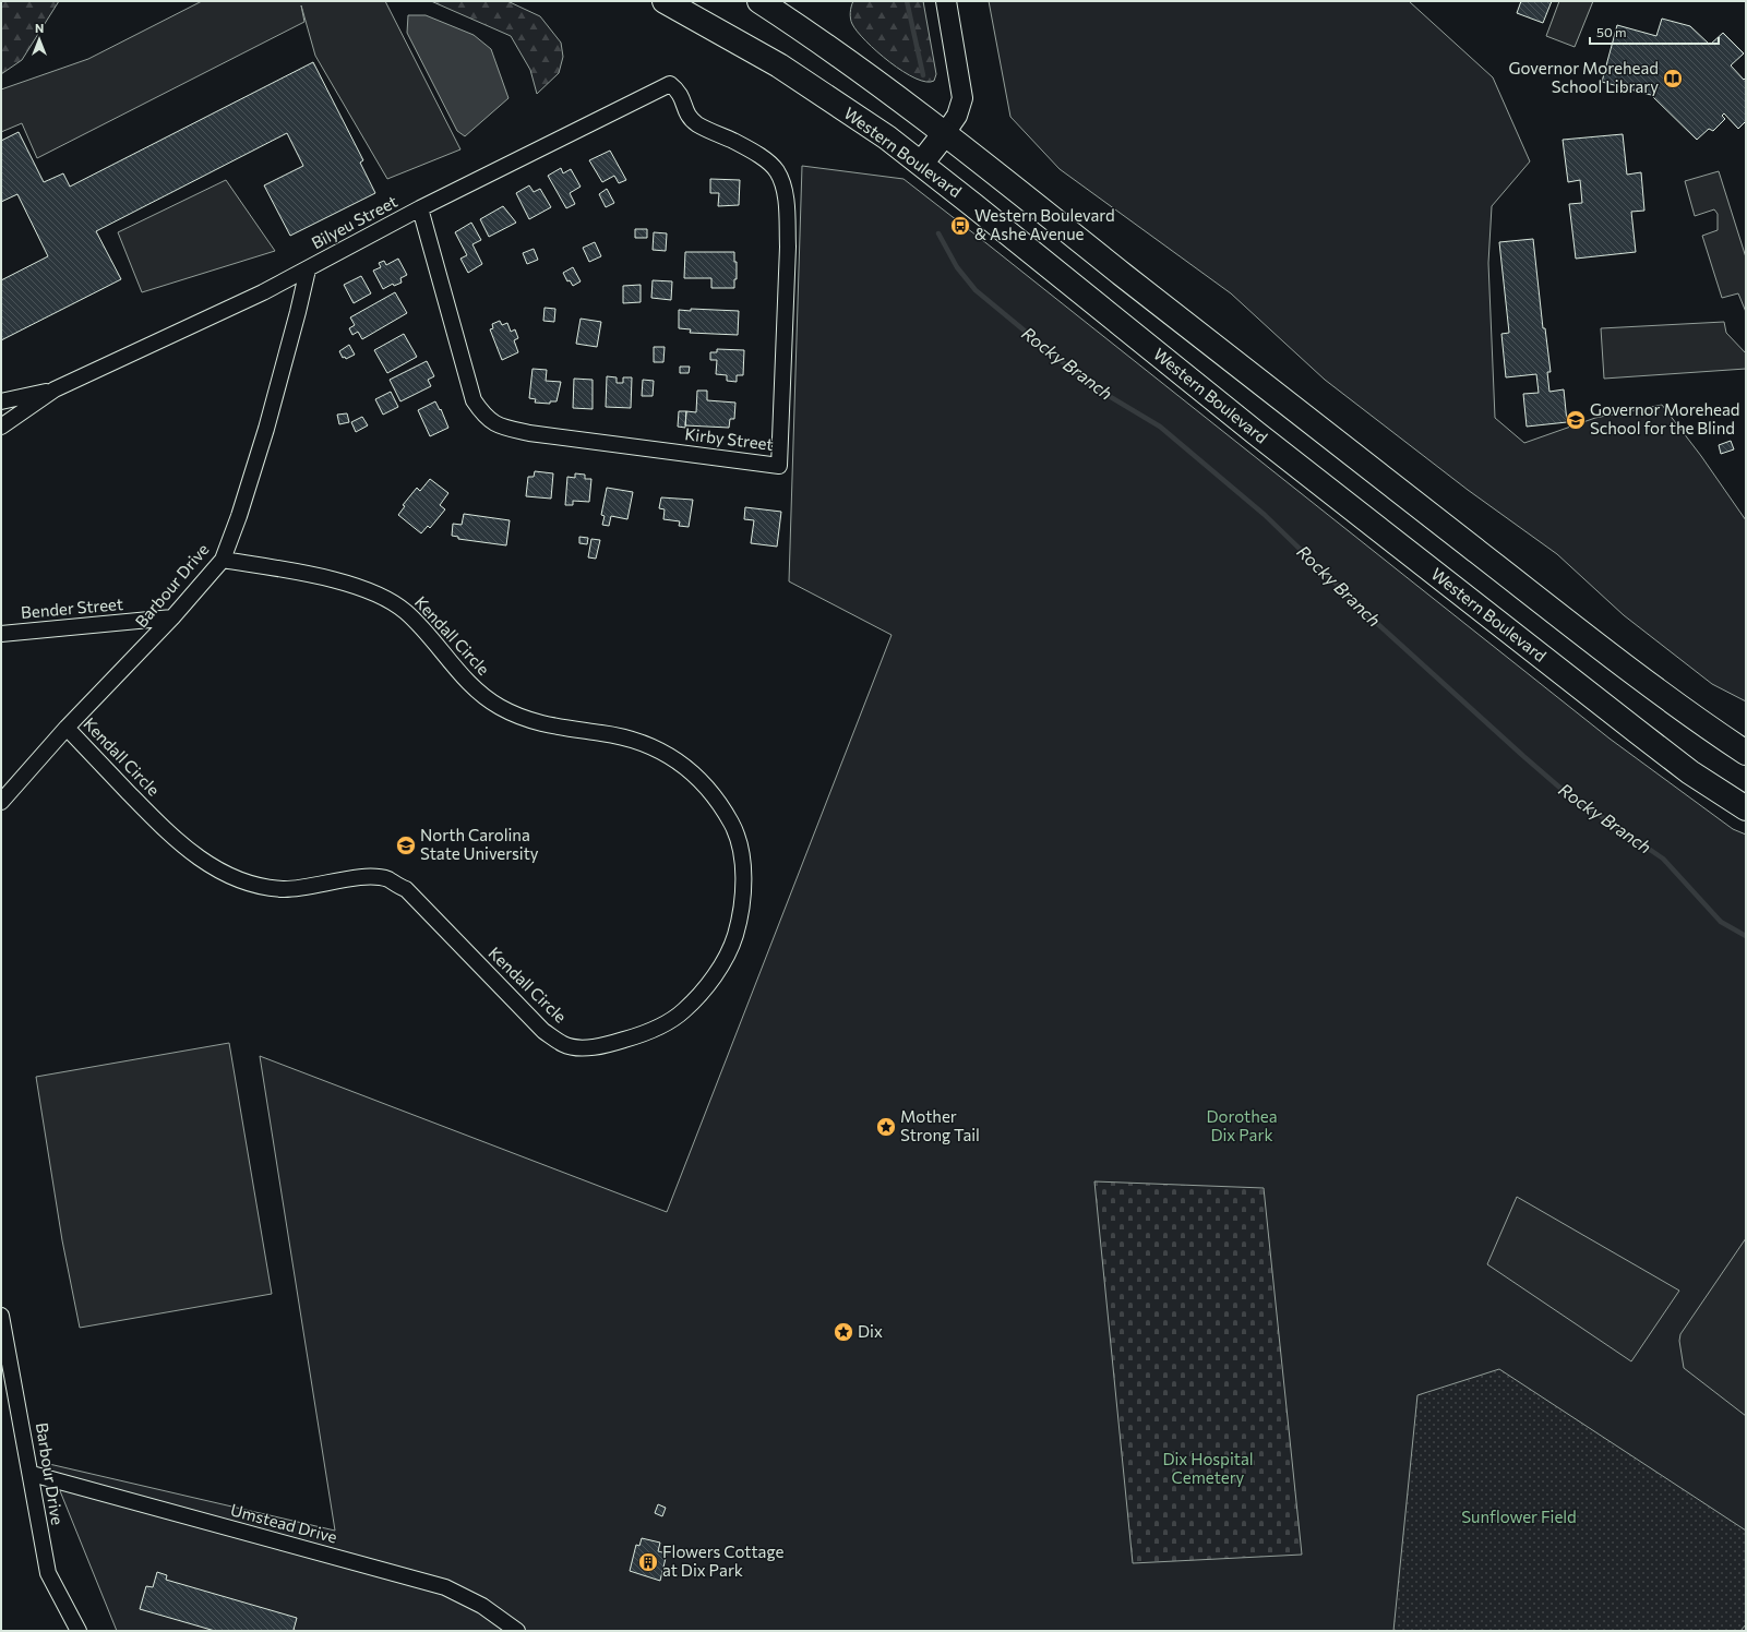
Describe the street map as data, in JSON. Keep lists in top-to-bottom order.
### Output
{
  "streets": {
    "main road": ["Western Boulevard"],
    "street": [
      "Bilyeu Street",
      "Kirby Street",
      "Barbour Drive",
      "Bender Street",
      "Kendall Circle",
      "Umstead Drive"
    ]
  },
  "crossings": [
    ["Bilyeu Street", "Kirby Street"],
    ["Bilyeu Street", "Barbour Drive"],
    ["Barbour Drive", "Bender Street"],
    ["Barbour Drive", "Kendall Circle"],
    ["Barbour Drive", "Umstead Drive"]
  ],
  "water": ["Rocky Branch"],
  "parks": ["Dorothea Dix Park", "Dix Hospital Cemetery", "Sunflower Field"],
  "places": {
    "library": ["Governor Morehead School Library"],
    "bus stop": ["Western Boulevard & Ashe Avenue"],
    "school or university": ["Governor Morehead School for the Blind", "North Carolina State University"],
    "place": ["Mother Strong Tail", "Dix"],
    "building": ["Flowers Cottage at Dix Park"]
  },
  "scale_bar": "50 m",
  "north": "top"
}
